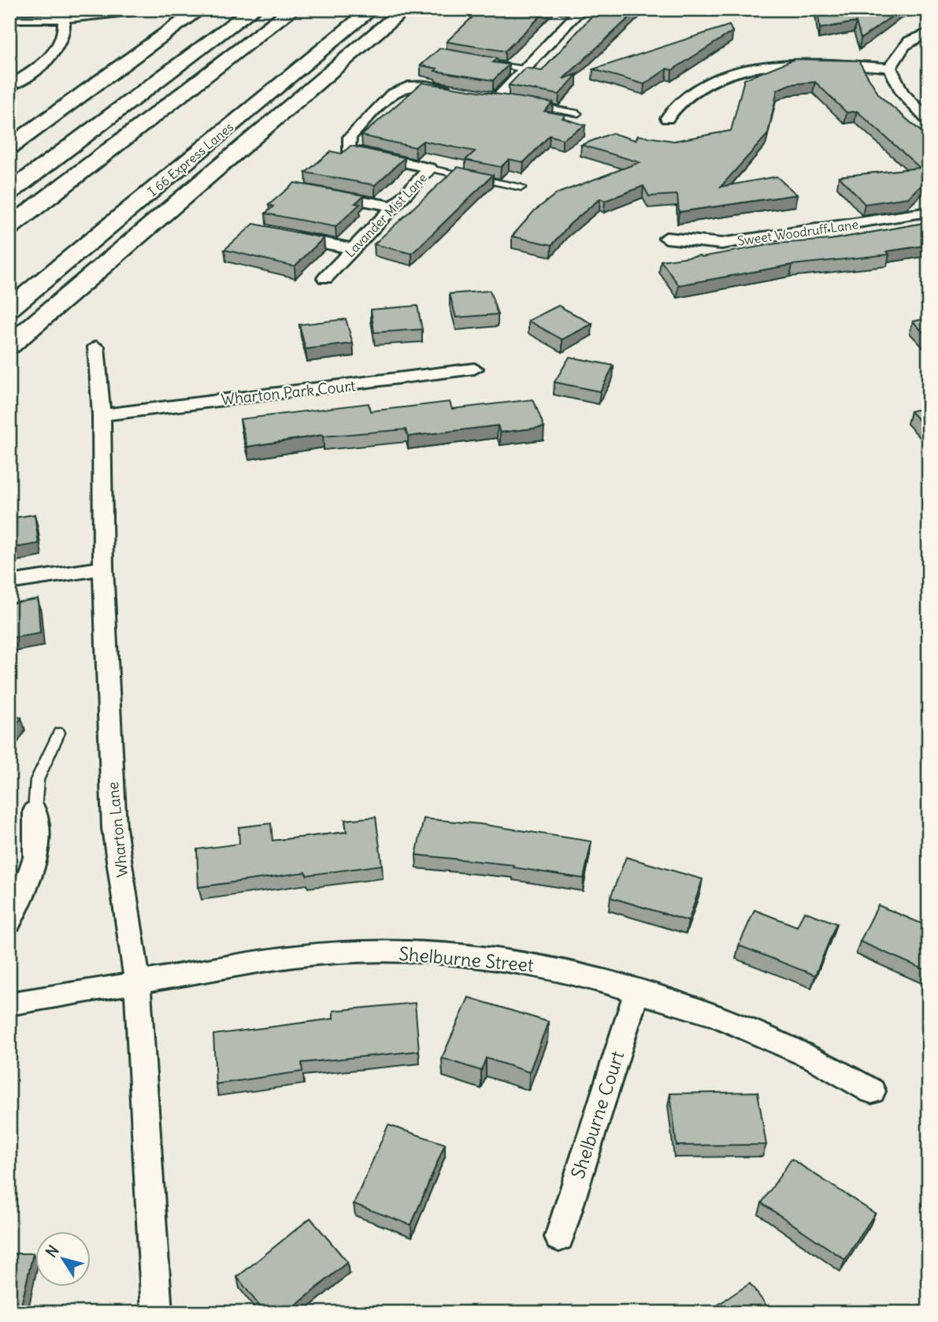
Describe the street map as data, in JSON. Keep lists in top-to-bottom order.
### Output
{
  "streets": {
    "highway": ["I 66 Express Lanes"],
    "street": [
      "Lavander Mist Lane",
      "Sweet Woodruff Lane",
      "Wharton Park Court",
      "Wharton Lane",
      "Shelburne Street",
      "Shelburne Court"
    ]
  },
  "crossings": [
    ["Wharton Park Court", "Wharton Lane"],
    ["Wharton Lane", "Shelburne Street"],
    ["Shelburne Street", "Shelburne Court"]
  ],
  "north": "top left"
}
